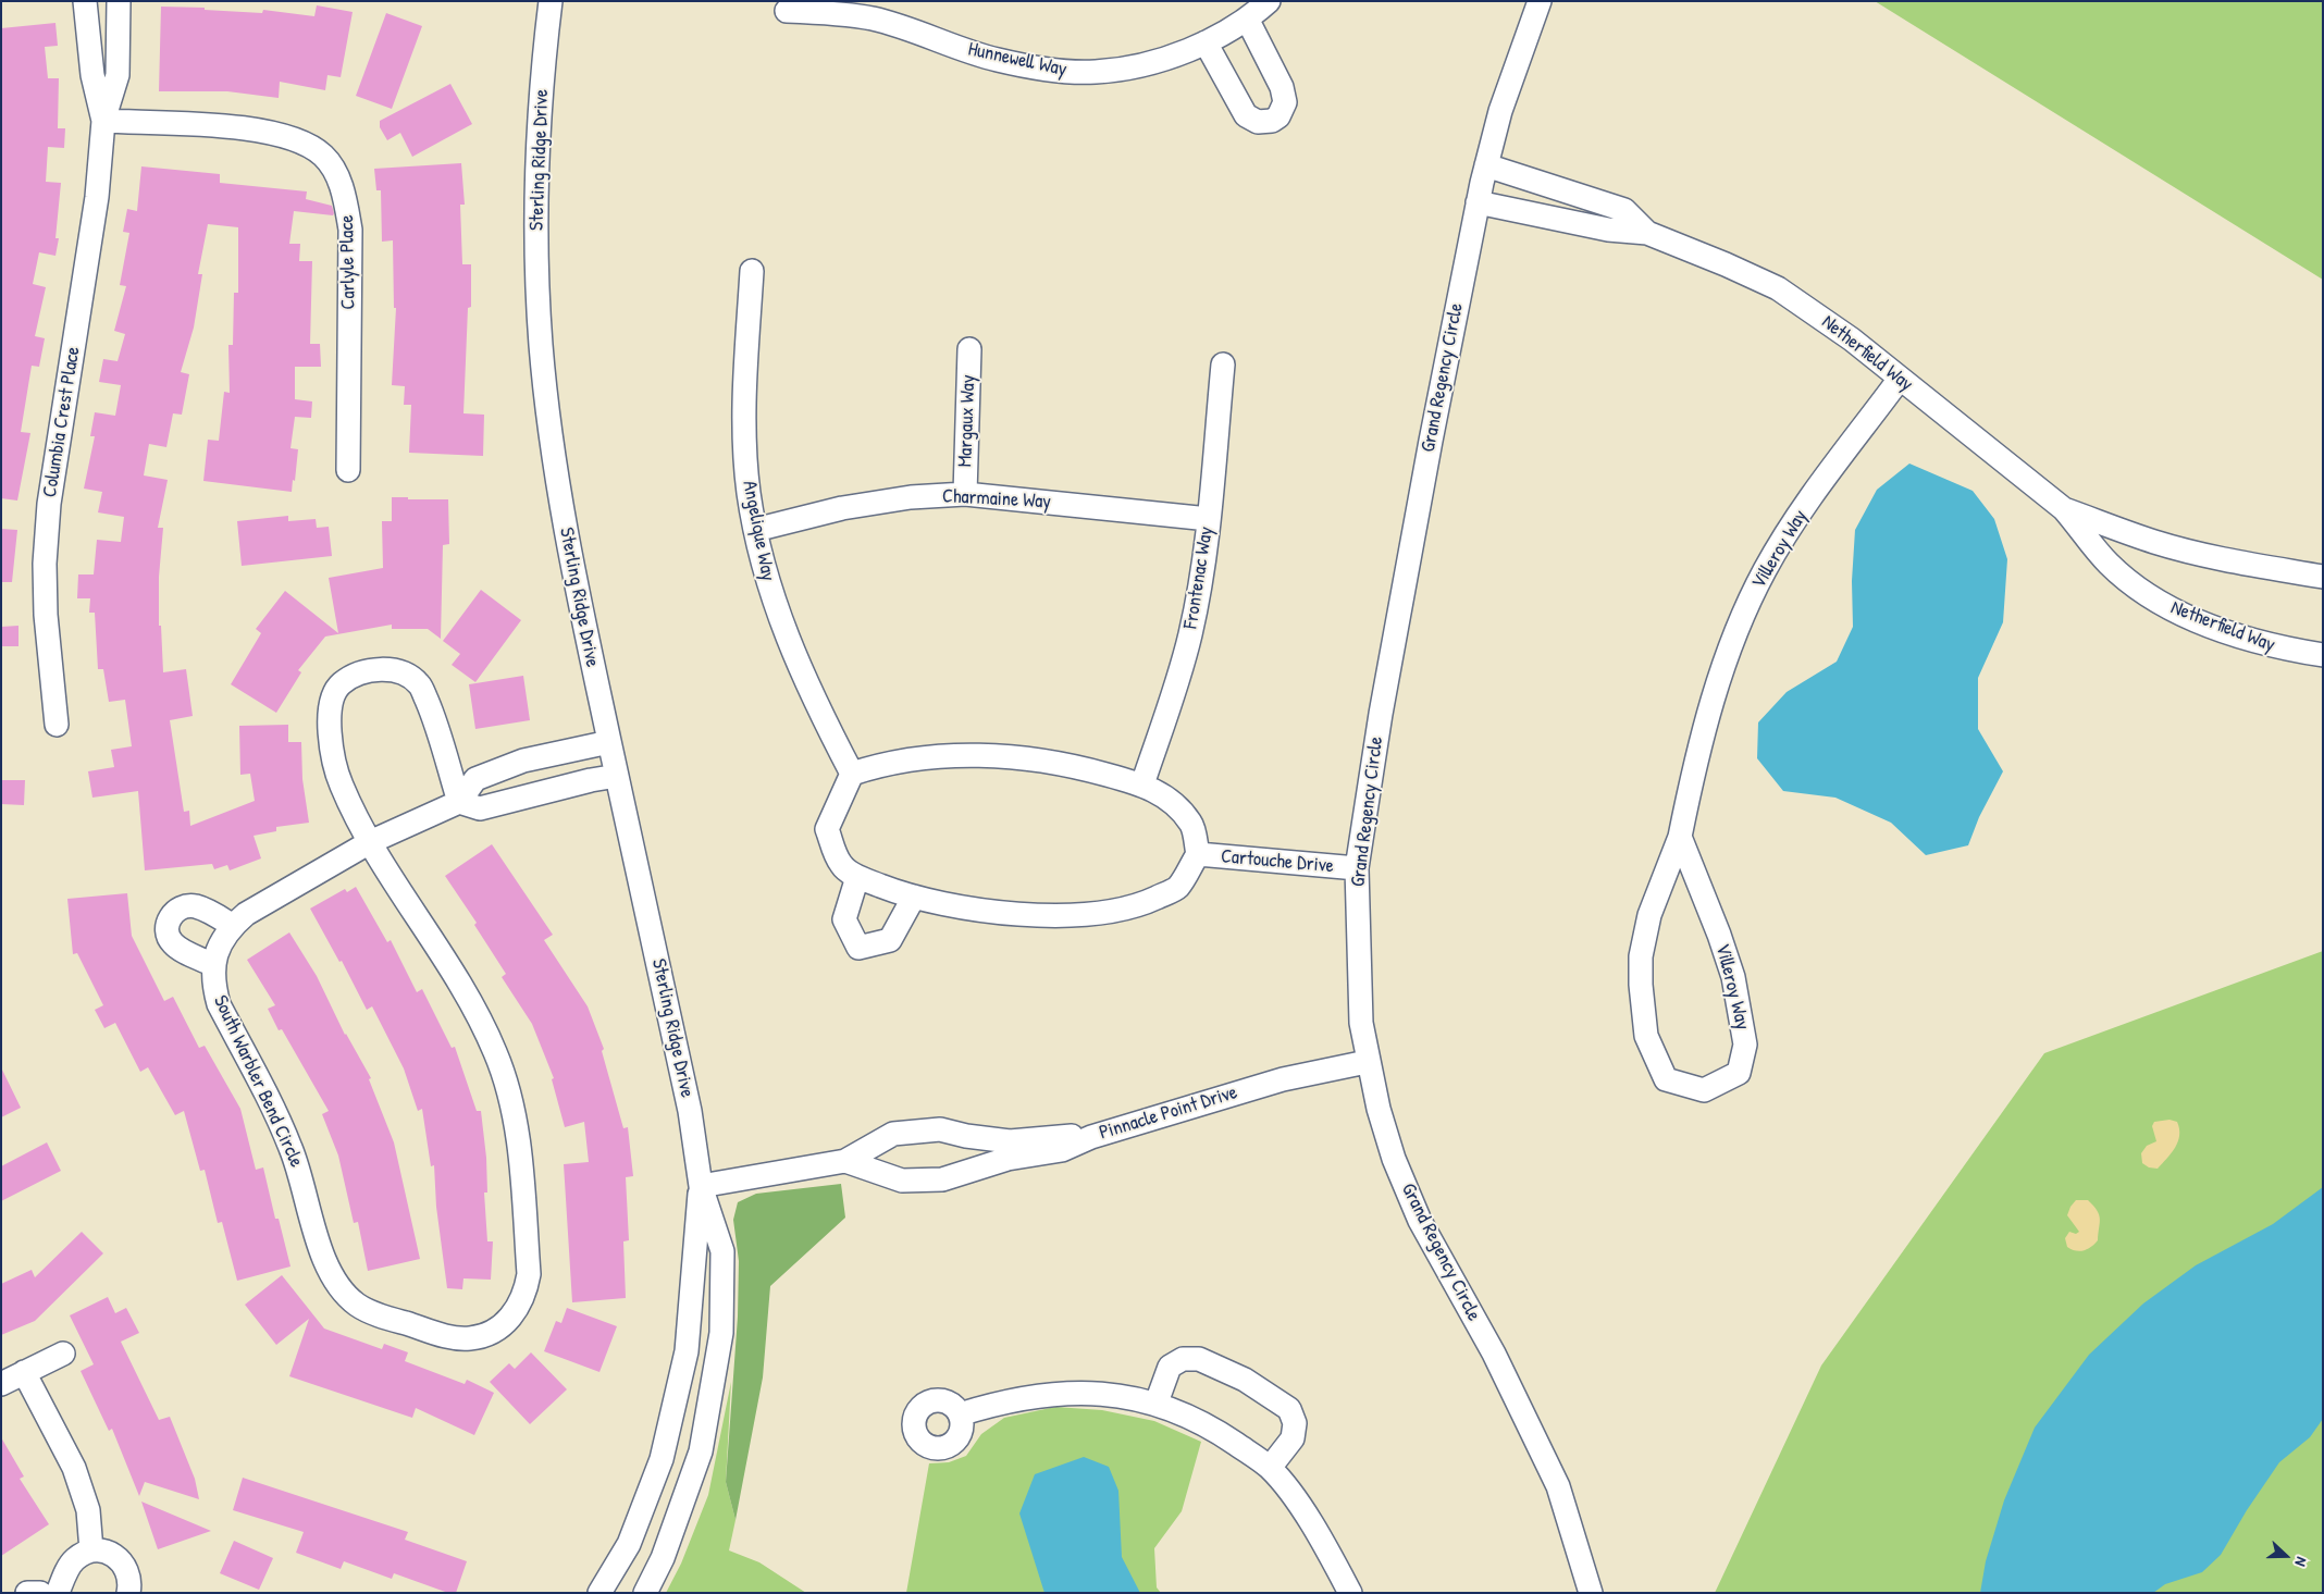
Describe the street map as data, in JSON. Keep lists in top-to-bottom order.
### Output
{
  "streets": {
    "street": [
      "Hunnewell Way",
      "Sterling Ridge Drive",
      "Carlyle Place",
      "Netherfield Way",
      "Grand Regency Circle",
      "Margaux Way",
      "Columbia Crest Place",
      "Charmaine Way",
      "Angelique Way",
      "Villeroy Way",
      "Frontenac Way",
      "Cartouche Drive",
      "South Warbler Bend Circle",
      "Pinnacle Point Drive"
    ]
  },
  "crossings": [
    ["Sterling Ridge Drive", "Pinnacle Point Drive"],
    ["Carlyle Place", "Columbia Crest Place"],
    ["Netherfield Way", "Grand Regency Circle"],
    ["Netherfield Way", "Villeroy Way"],
    ["Grand Regency Circle", "Cartouche Drive"],
    ["Grand Regency Circle", "Pinnacle Point Drive"],
    ["Margaux Way", "Charmaine Way"],
    ["Charmaine Way", "Angelique Way"],
    ["Charmaine Way", "Frontenac Way"]
  ],
  "north": "right"
}
